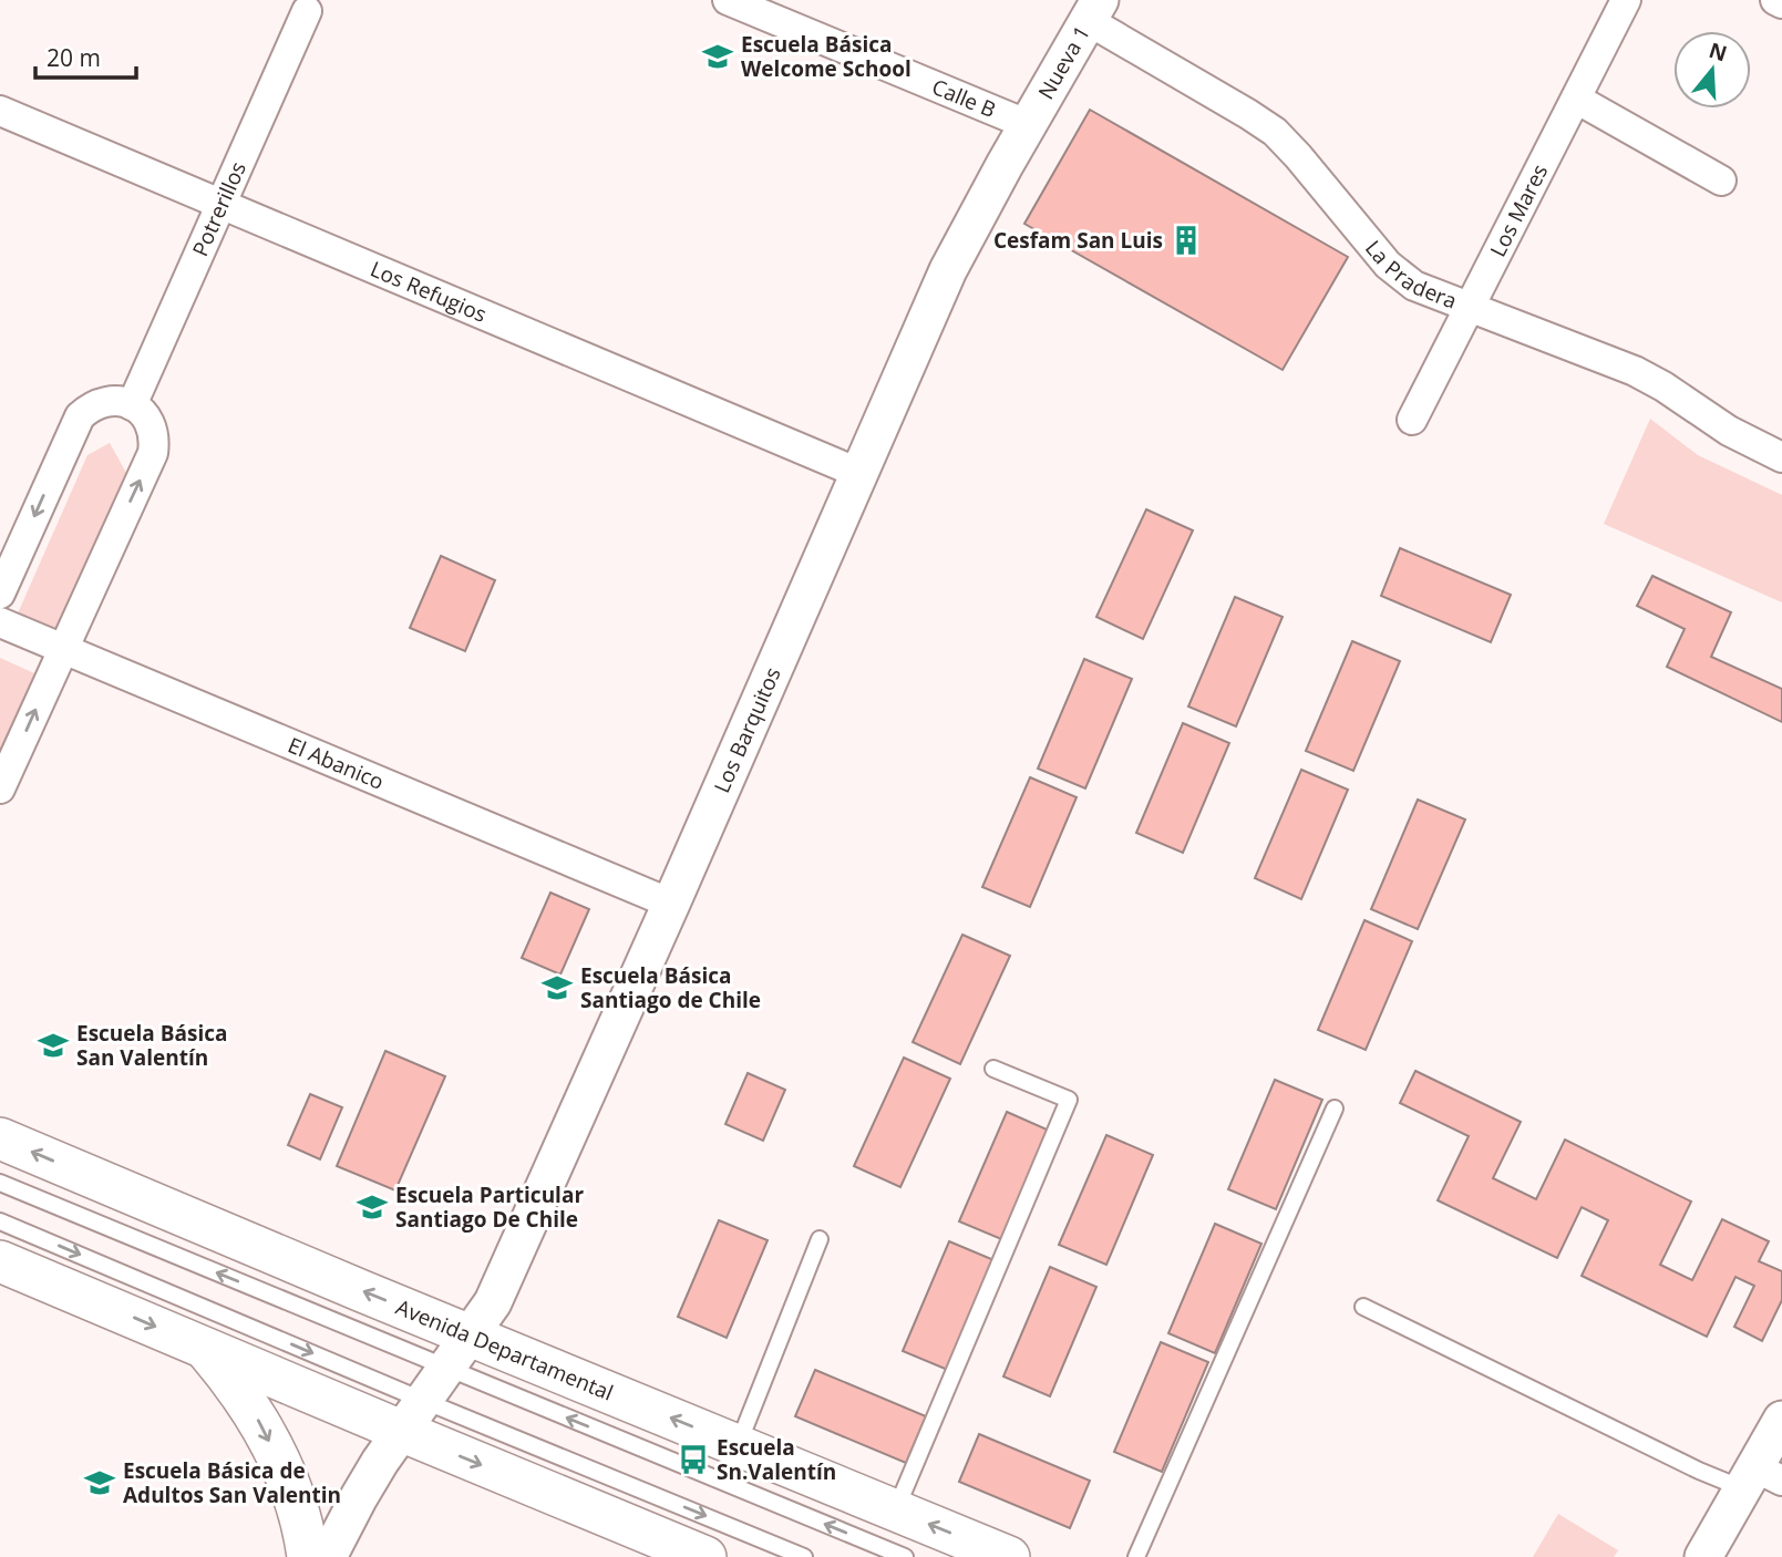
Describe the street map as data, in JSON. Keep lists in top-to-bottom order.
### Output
{
  "streets": {
    "main road": ["Avenida Departamental"],
    "street": [
      "Nueva 1",
      "Calle B",
      "Potrerillos",
      "Los Mares",
      "La Pradera",
      "Los Refugios",
      "Los Barquitos",
      "El Abanico"
    ]
  },
  "crossings": [
    ["Nueva 1", "Calle B"],
    ["Nueva 1", "La Pradera"],
    ["Nueva 1", "Los Barquitos"],
    ["Calle B", "Los Barquitos"],
    ["Potrerillos", "Los Refugios"],
    ["Los Mares", "La Pradera"],
    ["Los Refugios", "Los Barquitos"],
    ["Los Barquitos", "El Abanico"],
    ["Los Barquitos", "Avenida Departamental"]
  ],
  "places": {
    "school or university": [
      "Escuela Básica Welcome School",
      "Escuela Básica Santiago de Chile",
      "Escuela Básica San Valentín",
      "Escuela Particular Santiago De Chile",
      "Escuela Básica de Adultos San Valentin"
    ],
    "building": ["Cesfam San Luis"],
    "bus stop": ["Escuela Sn.Valentín"]
  },
  "scale_bar": "20 m",
  "north": "top"
}
